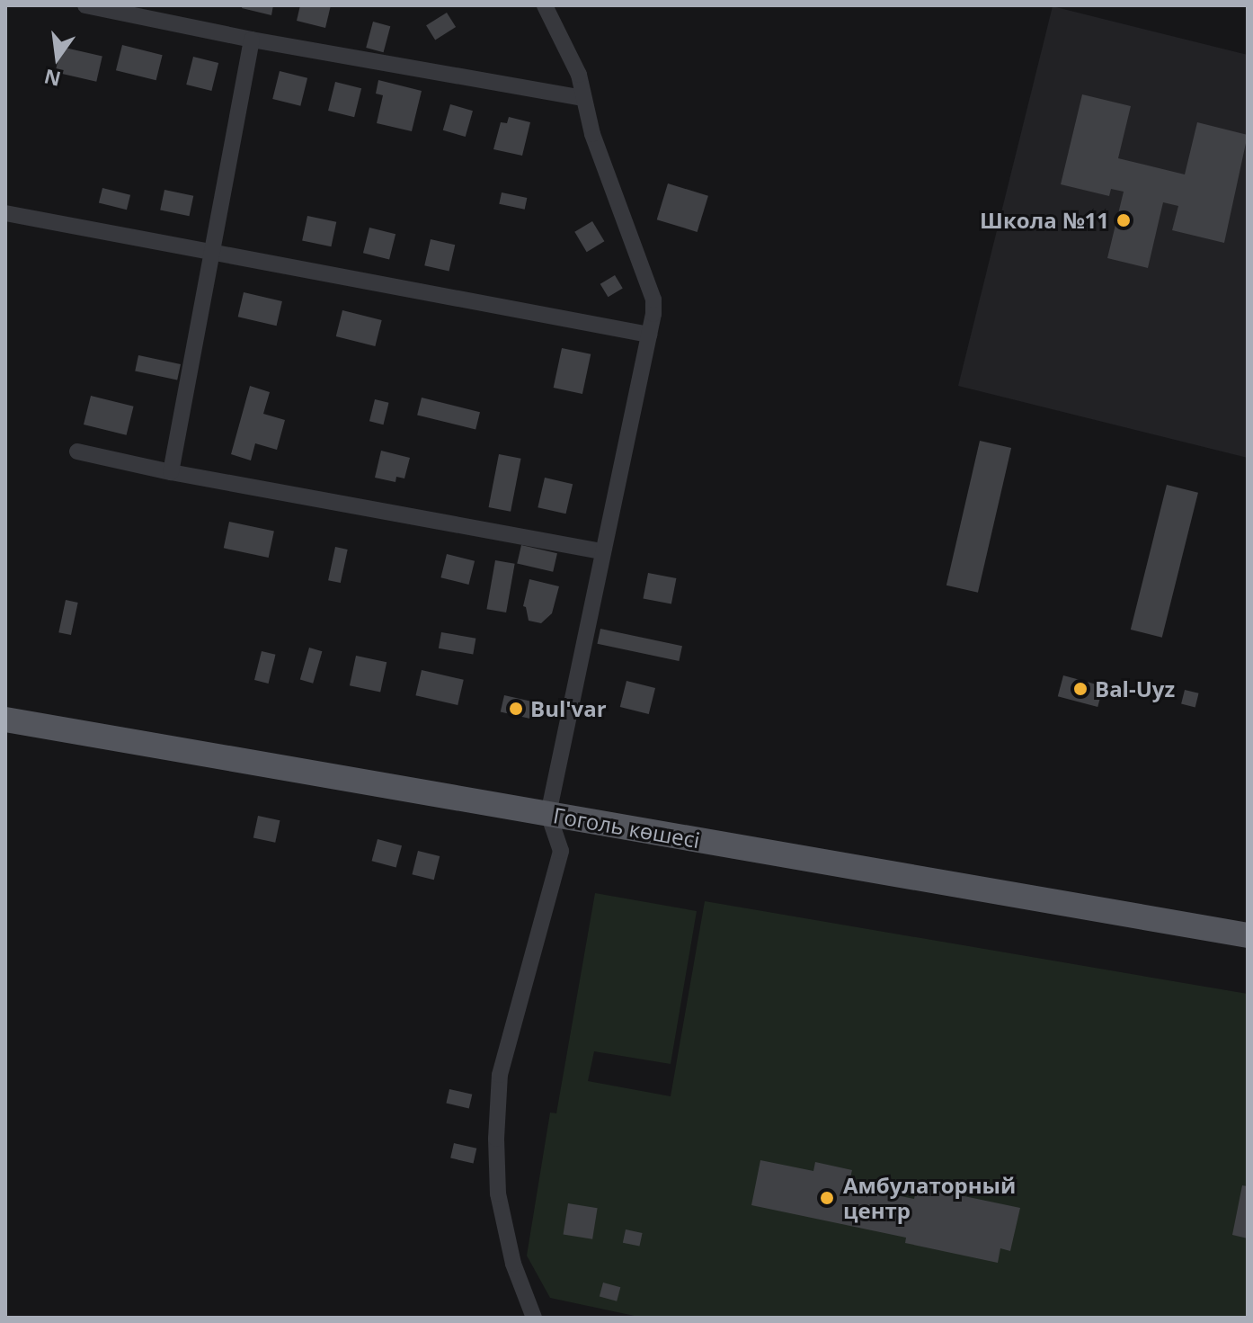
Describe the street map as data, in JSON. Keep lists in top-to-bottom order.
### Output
{
  "streets": {
    "main road": ["Гоголь көшесі"]
  },
  "places": [
    "Школа №11",
    "Bal-Uyz",
    "Bul'var",
    "Амбулаторный центр"
  ],
  "north": "bottom"
}
